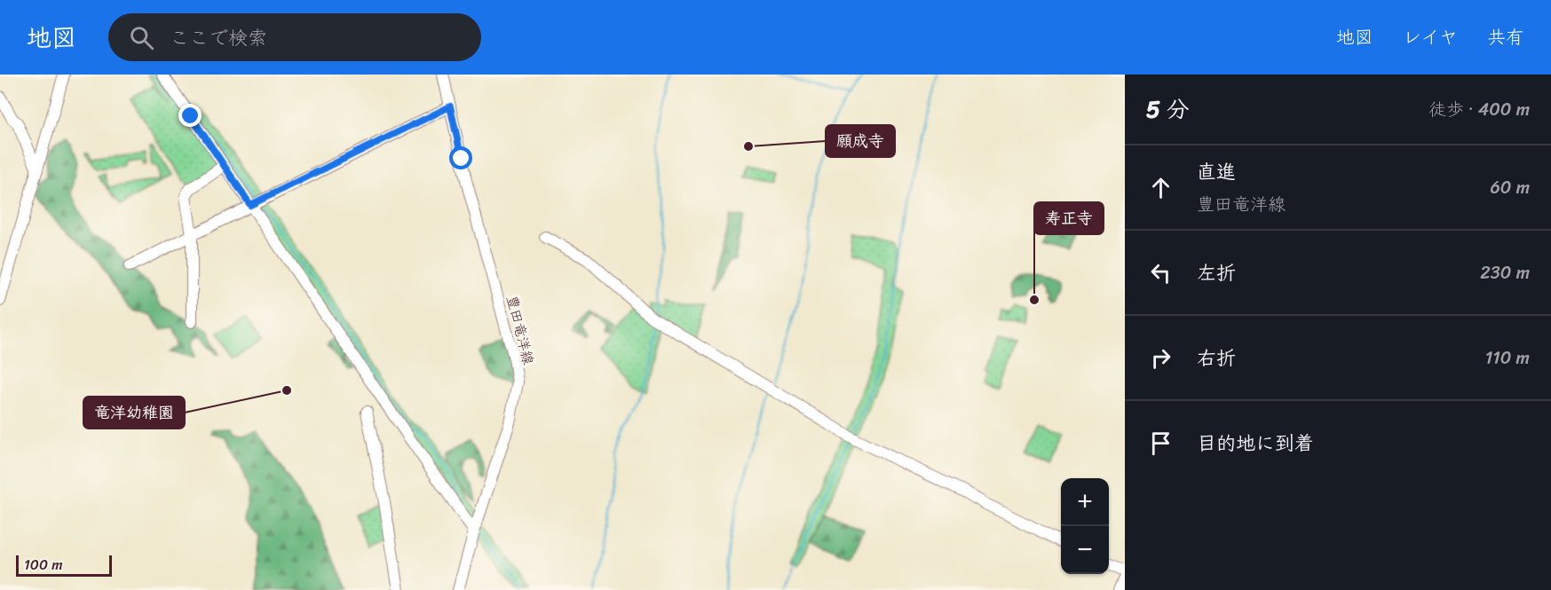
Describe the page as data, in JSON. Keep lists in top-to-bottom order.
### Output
{
  "streets": {
    "street": ["豊田竜洋線"]
  },
  "places": ["願成寺", "寿正寺", "竜洋幼稚園"],
  "scale_bar": "100 m",
  "page": {
    "header": "地図",
    "search": "ここで検索",
    "nav": ["地図", "レイヤ", "共有"],
    "heading": ["5 分", "徒歩 · 400 m"],
    "list": [
      ["直進", "豊田竜洋線", "60 m"],
      ["左折", "230 m"],
      ["右折", "110 m"],
      "目的地に到着"
    ],
    "map_buttons": ["+", "−"],
    "scale": "100 m"
  }
}
